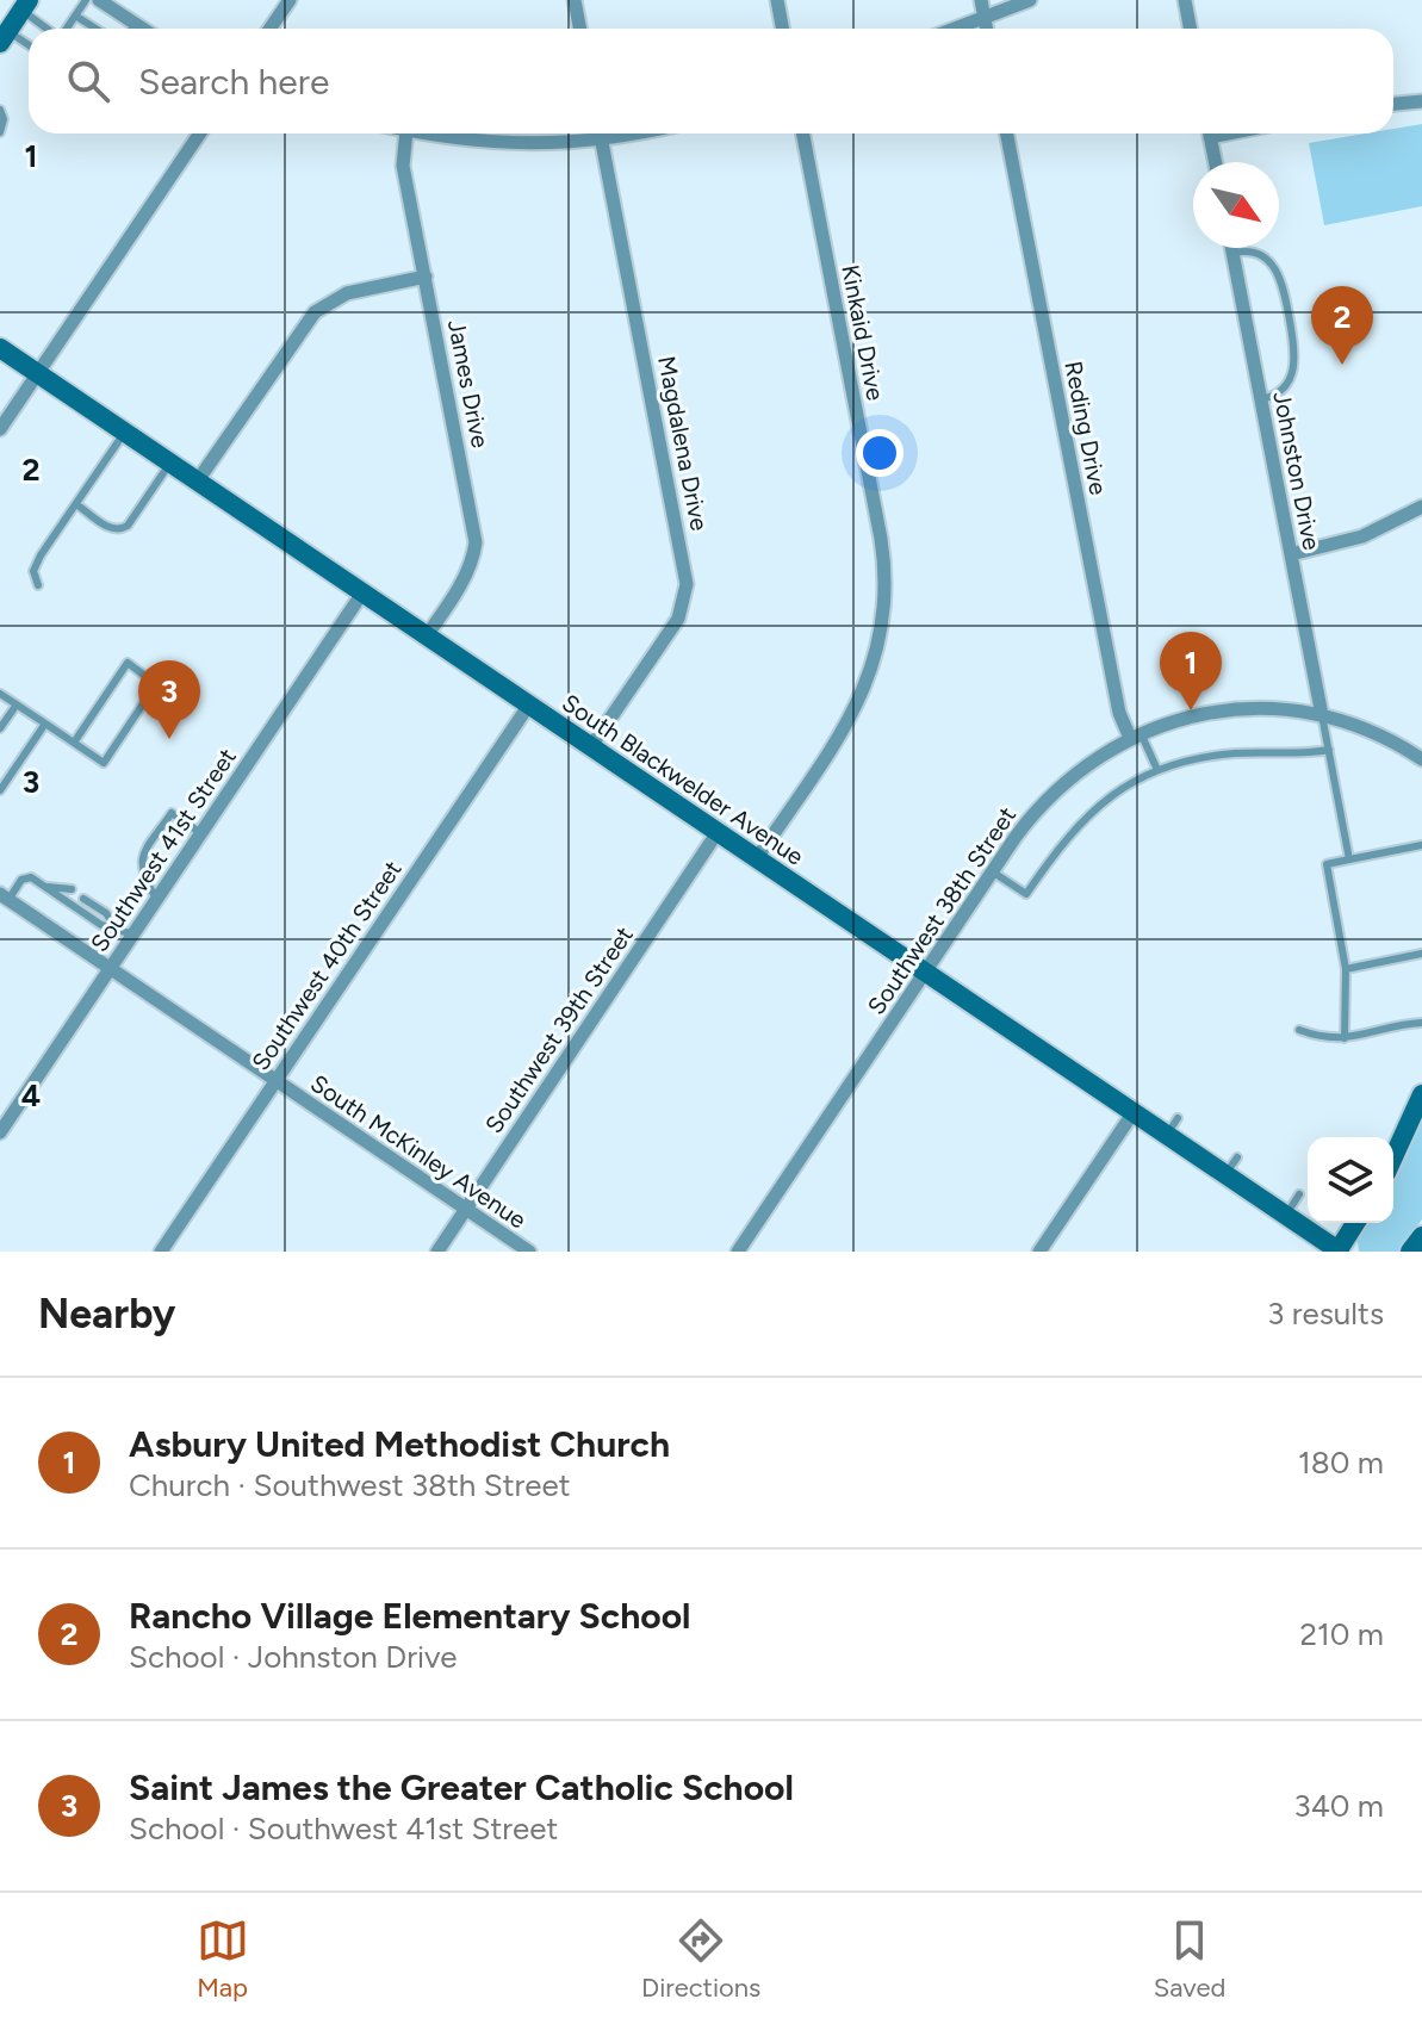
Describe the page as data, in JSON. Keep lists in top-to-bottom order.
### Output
{
  "streets": {
    "street": [
      "Kinkaid Drive",
      "James Drive",
      "Reding Drive",
      "Magdalena Drive",
      "Johnston Drive",
      "South Blackwelder Avenue",
      "Southwest 41st Street",
      "Southwest 38th Street",
      "Southwest 40th Street",
      "Southwest 39th Street",
      "South McKinley Avenue"
    ]
  },
  "crossings": [
    ["Kinkaid Drive", "South Blackwelder Avenue"],
    ["James Drive", "South Blackwelder Avenue"],
    ["Reding Drive", "Southwest 38th Street"],
    ["Magdalena Drive", "South Blackwelder Avenue"],
    ["Johnston Drive", "Southwest 38th Street"],
    ["South Blackwelder Avenue", "Southwest 41st Street"],
    ["South Blackwelder Avenue", "Southwest 38th Street"],
    ["South Blackwelder Avenue", "Southwest 40th Street"],
    ["South Blackwelder Avenue", "Southwest 39th Street"],
    ["Southwest 41st Street", "South McKinley Avenue"],
    ["Southwest 40th Street", "South McKinley Avenue"],
    ["Southwest 39th Street", "South McKinley Avenue"]
  ],
  "north": "bottom right",
  "page": {
    "search": "Search here",
    "pins": ["2", "1", "3"],
    "heading": ["Nearby", "3 results"],
    "list": [
      {
        "mark": "1",
        "name": "Asbury United Methodist Church",
        "note": "Church · Southwest 38th Street",
        "value": "180 m"
      },
      {
        "mark": "2",
        "name": "Rancho Village Elementary School",
        "note": "School · Johnston Drive",
        "value": "210 m"
      },
      {
        "mark": "3",
        "name": "Saint James the Greater Catholic School",
        "note": "School · Southwest 41st Street",
        "value": "340 m"
      }
    ],
    "nav": ["Map", "Directions", "Saved"]
  },
  "grid": {
    "rows": [
      "1",
      "2",
      "3",
      "4"
    ]
  }
}
